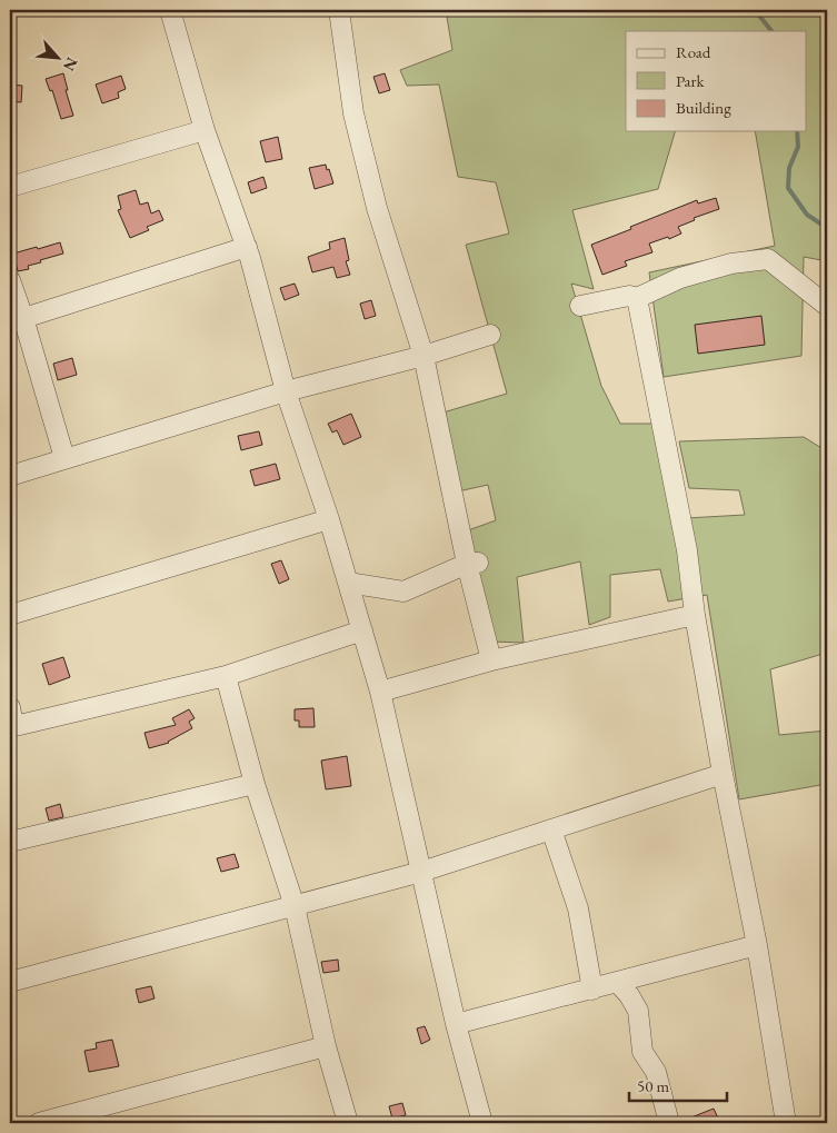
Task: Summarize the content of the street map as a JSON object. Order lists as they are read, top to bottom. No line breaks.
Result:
{"legend":["Road","Park","Building"],"scale_bar":"50 m","north":"bottom right"}
